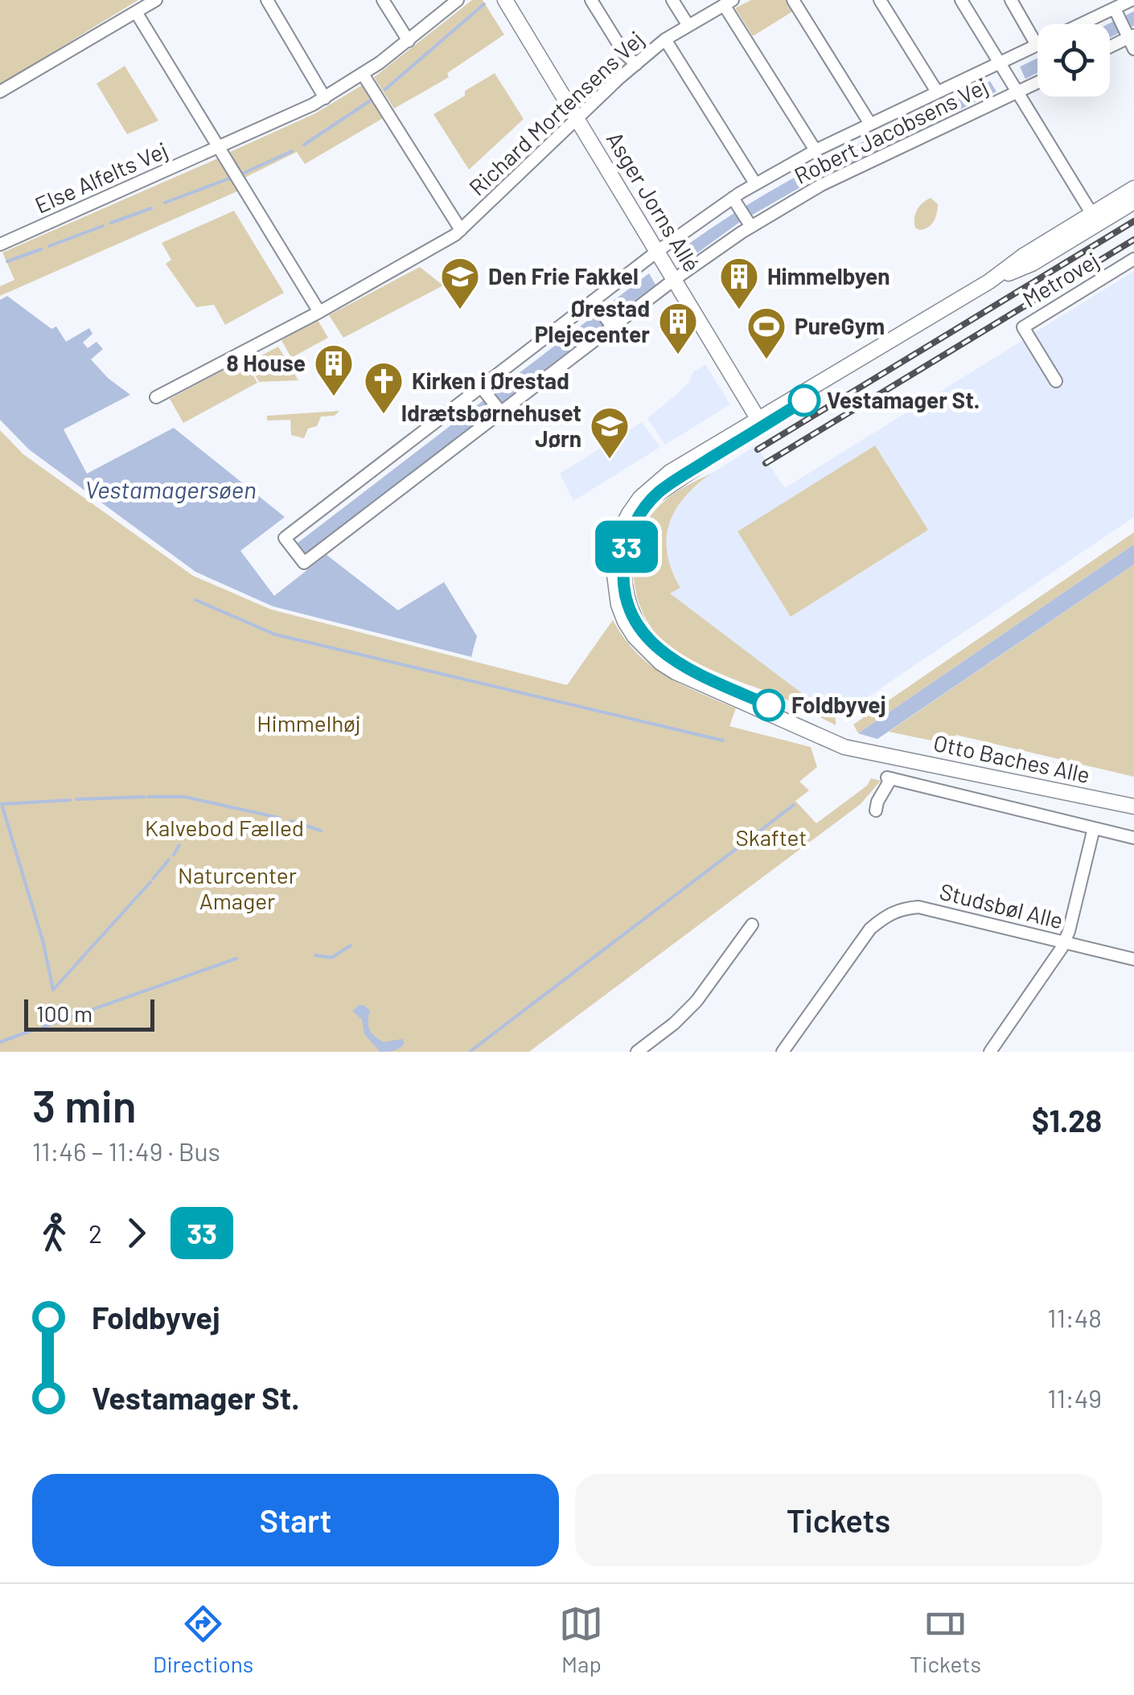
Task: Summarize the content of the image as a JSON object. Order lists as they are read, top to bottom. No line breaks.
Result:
{"streets":{"street":["Richard Mortensens Vej","Robert Jacobsens Vej","Else Alfelts Vej","Asger Jorns Allé","Metrovej","Otto Baches Alle","Studsbøl Alle"]},"crossings":[["Richard Mortensens Vej","Robert Jacobsens Vej"],["Richard Mortensens Vej","Else Alfelts Vej"],["Richard Mortensens Vej","Asger Jorns Allé"],["Robert Jacobsens Vej","Asger Jorns Allé"],["Asger Jorns Allé","Otto Baches Alle"]],"water":["Vestamagersøen"],"parks":["Himmelhøj","Kalvebod Fælled","Skaftet","Naturcenter Amager"],"places":{"school or university":["Den Frie Fakkel","Idrætsbørnehuset Jørn"],"building":["Himmelbyen","Ørestad Plejecenter","8 House"],"sports":["PureGym"],"other":["Vestamager St.","Foldbyvej"],"church":["Kirken i Ørestad"]},"lines":["bus line 33"],"scale_bar":"100 m","page":{"on_map":"33","scale":"100 m","heading":["3 min","11:46 – 11:49 · Bus","$1.28"],"legs":["2","33"],"list":[{"name":"Foldbyvej","value":"11:48"},{"name":"Vestamager St.","value":"11:49"}],"buttons":["Start","Tickets"],"tabs":["Directions","Map","Tickets"]}}
